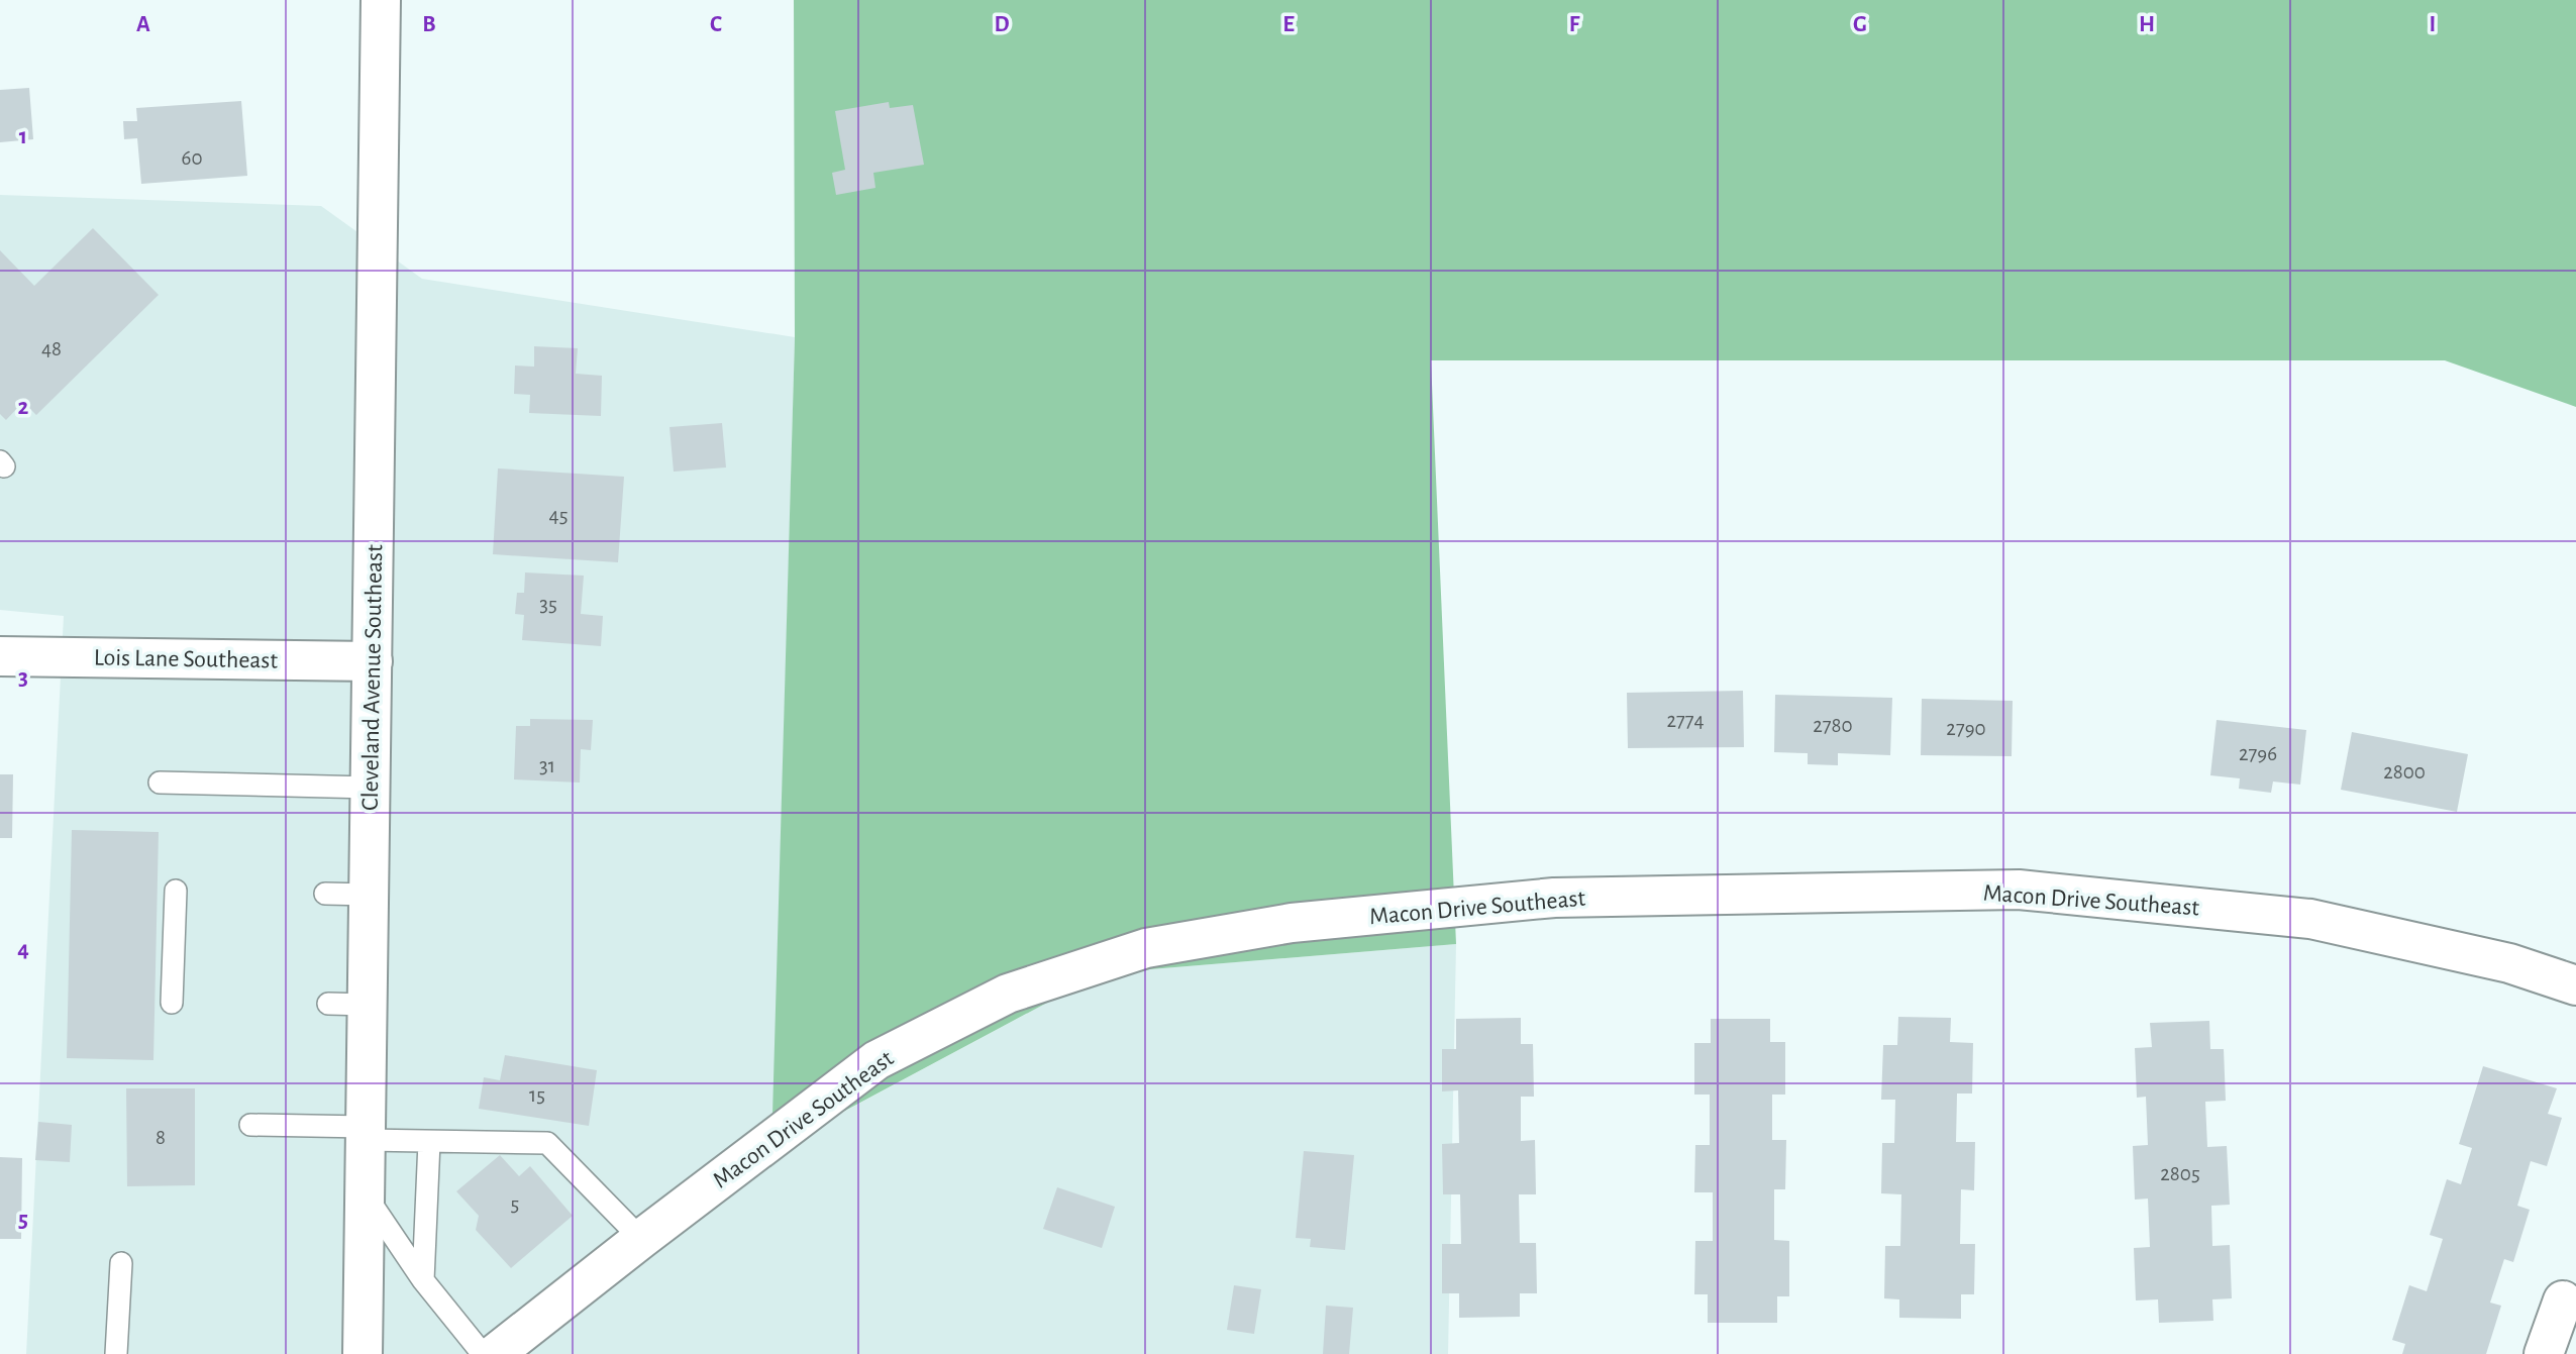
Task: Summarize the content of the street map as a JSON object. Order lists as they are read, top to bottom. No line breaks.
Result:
{"streets":{"street":["Lois Lane Southeast","Cleveland Avenue Southeast","Macon Drive Southeast"]},"crossings":[["Lois Lane Southeast","Cleveland Avenue Southeast"]],"house_numbers":["60","48","45","35","2774","2780","2790","2796","31","2800","15","8","2805","5"],"grid":{"columns":["A","B","C","D","E","F","G","H","I"],"rows":["1","2","3","4","5"]}}
